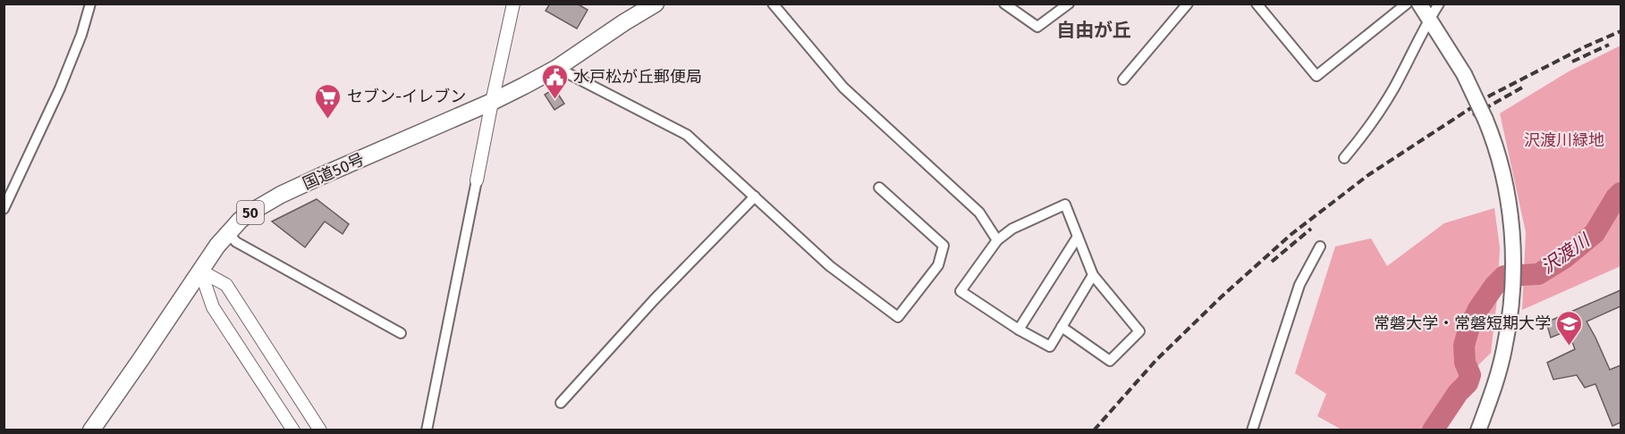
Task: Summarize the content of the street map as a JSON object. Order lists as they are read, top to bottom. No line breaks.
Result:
{"streets":{"highway":["国道50号","50"]},"districts":["自由が丘"],"water":["沢渡川"],"parks":["沢渡川緑地"],"places":{"public building":["水戸松が丘郵便局"],"supermarket":["セブン-イレブン"],"school or university":["常磐大学・常磐短期大学"]}}
